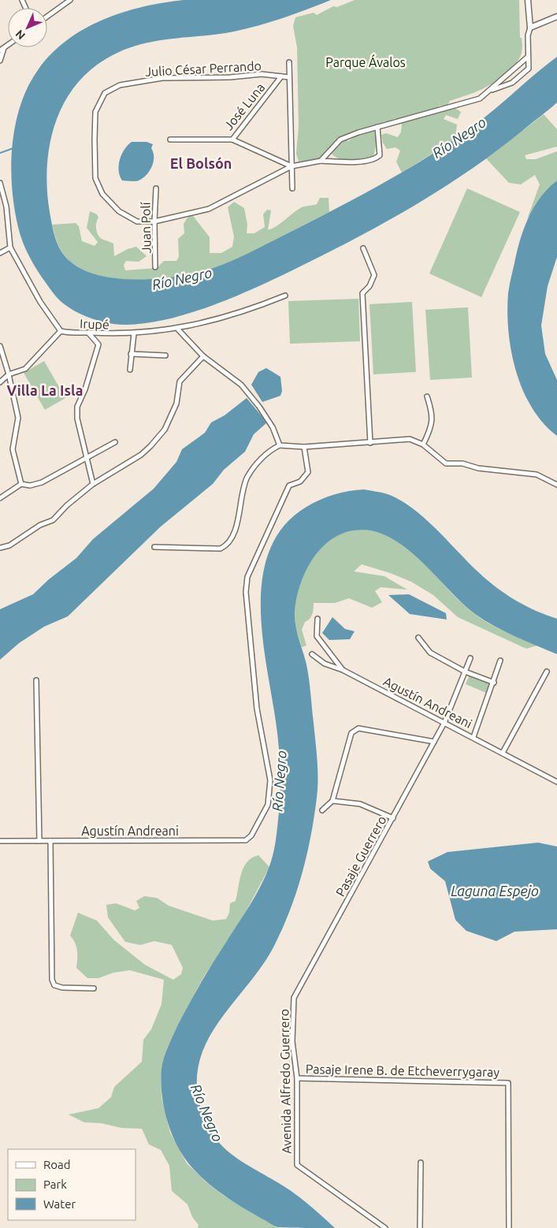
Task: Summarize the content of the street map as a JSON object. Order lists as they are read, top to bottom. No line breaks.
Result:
{"streets":{"street":["Julio César Perrando","José Luna","Juan Polí","Irupé","Agustín Andreani","Pasaje Guerrero","Pasaje Irene B. de Etcheverrygaray","Avenida Alfredo Guerrero"]},"crossings":[["Julio César Perrando","José Luna"],["Julio César Perrando","Juan Polí"],["Agustín Andreani","Pasaje Guerrero"],["Pasaje Guerrero","Avenida Alfredo Guerrero"],["Pasaje Irene B. de Etcheverrygaray","Avenida Alfredo Guerrero"]],"districts":["El Bolsón","Villa La Isla"],"water":["Río Negro","Laguna Espejo"],"parks":["Parque Ávalos"],"legend":["Road","Park","Water"],"north":"bottom left"}
